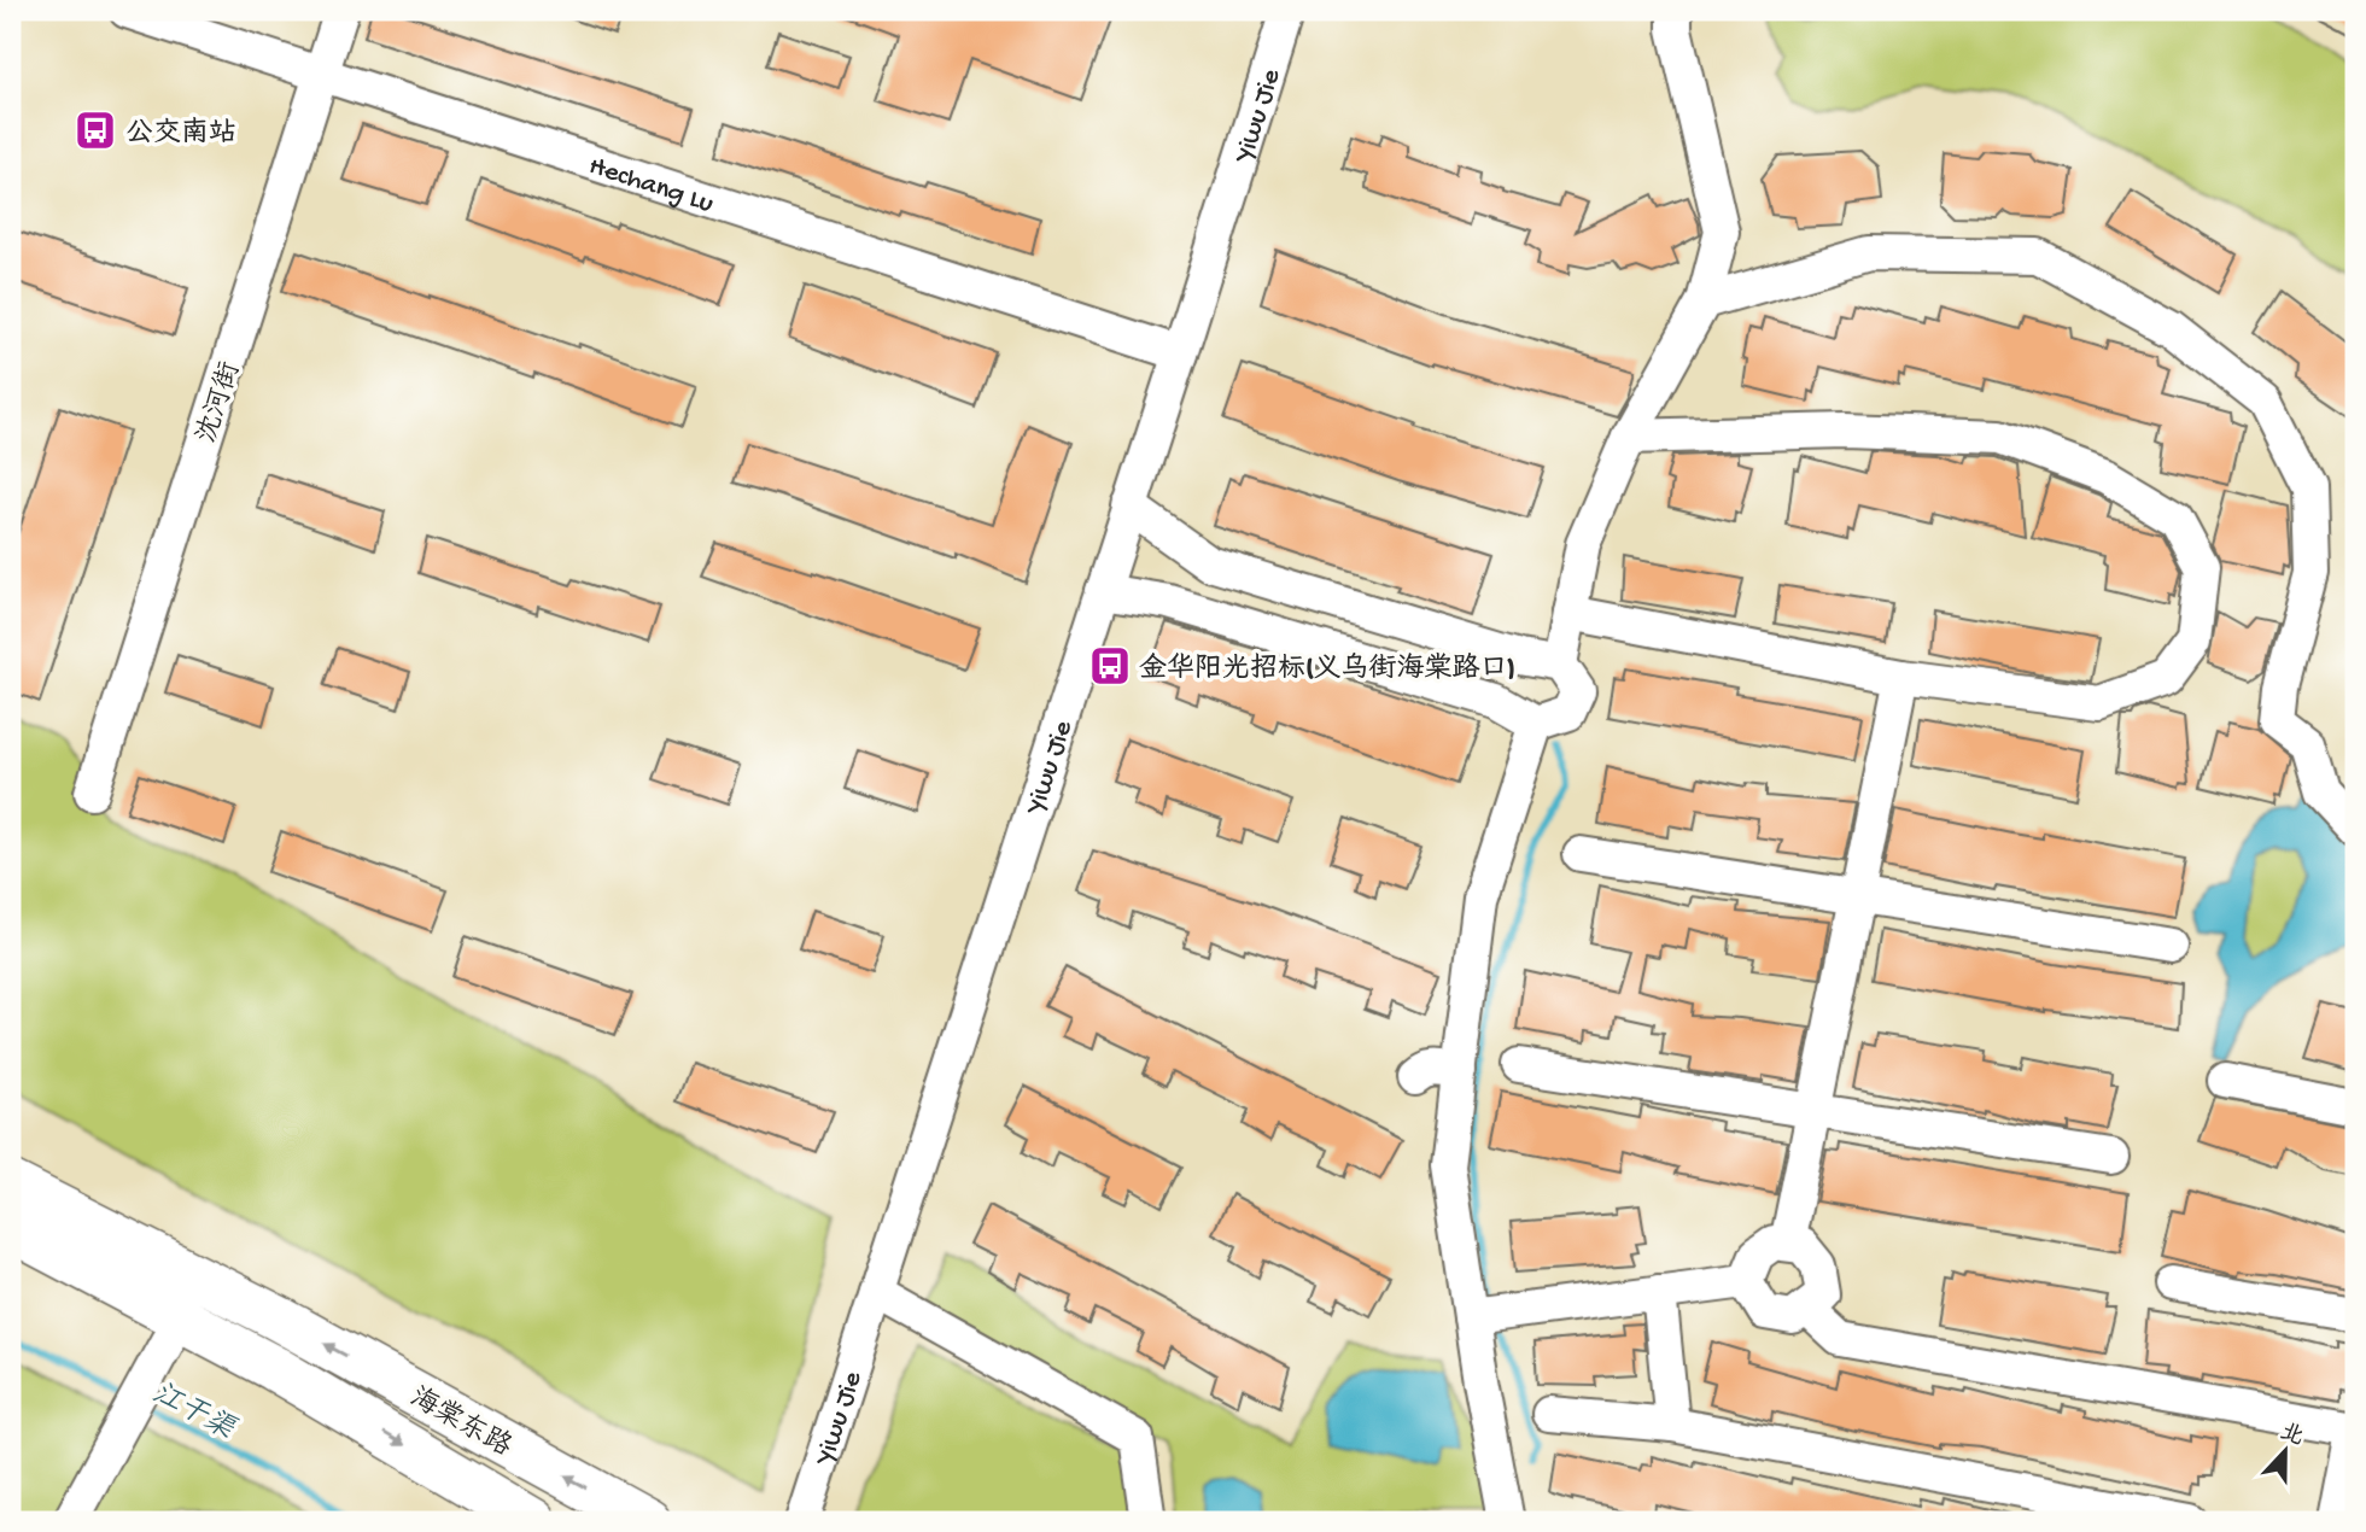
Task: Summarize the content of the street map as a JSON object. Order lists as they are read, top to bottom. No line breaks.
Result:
{"streets":{"main road":["海棠东路"],"street":["Yiwu Jie","Hechang Lu","沈河街"]},"crossings":[["Yiwu Jie","Hechang Lu"],["Hechang Lu","沈河街"]],"water":["江干渠"],"places":{"bus stop":["公交南站","金华阳光招标(义乌街海棠路口)"]},"north":"top"}
